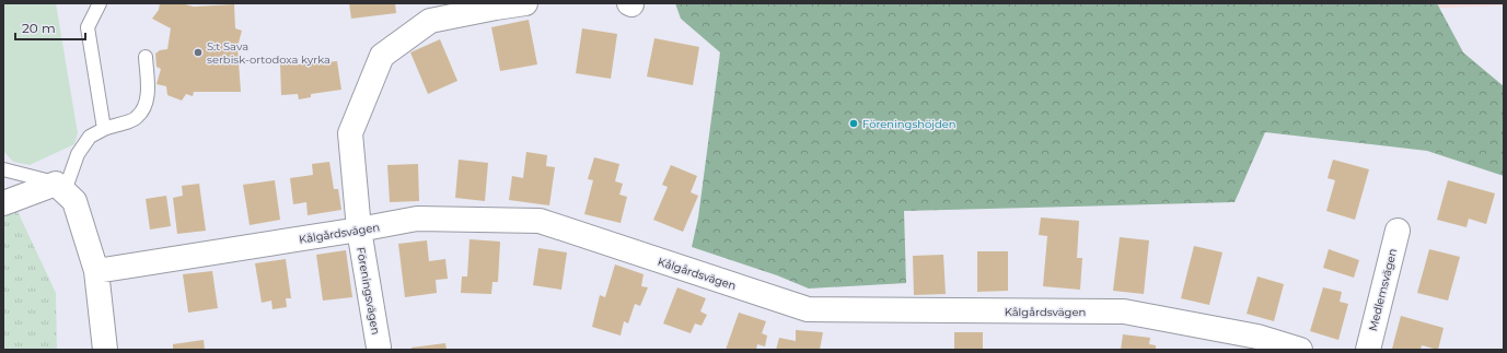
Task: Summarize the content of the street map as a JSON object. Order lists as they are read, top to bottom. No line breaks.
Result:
{"streets":{"street":["Kålgårdsvägen","Medlemsvägen","Föreningsvägen"]},"crossings":[["Kålgårdsvägen","Föreningsvägen"]],"places":["S:t Sava serbisk-ortodoxa kyrka","Föreningshöjden"],"scale_bar":"20 m"}
